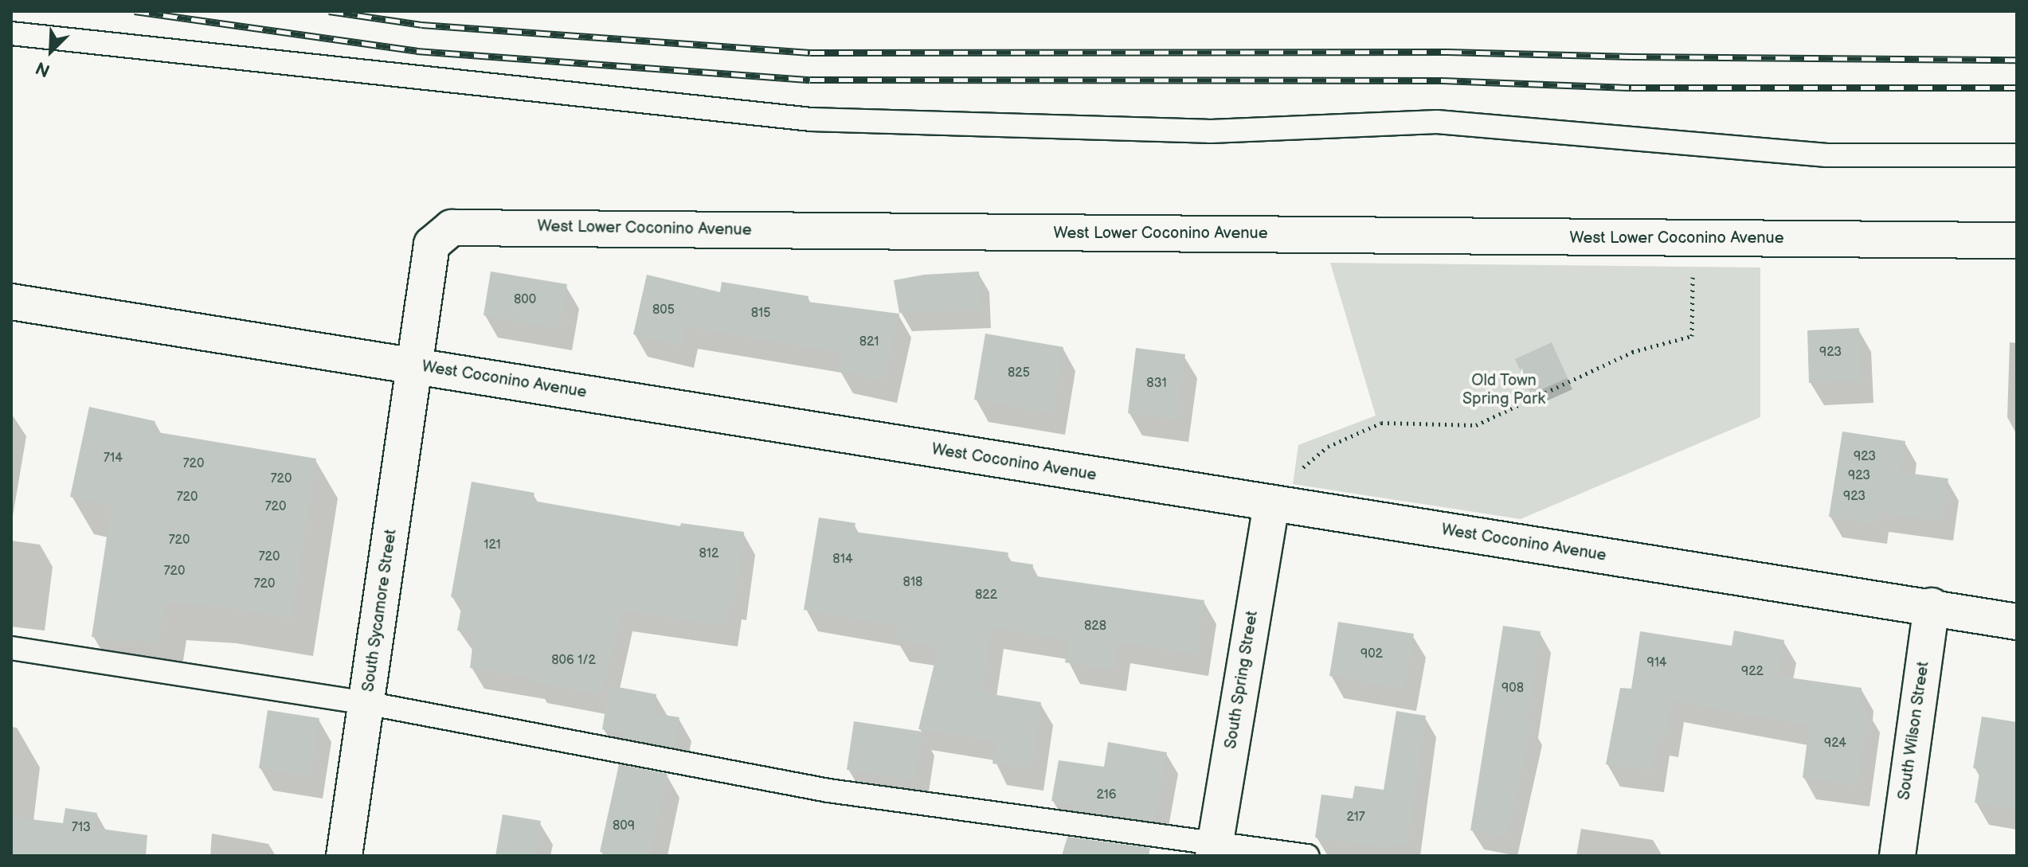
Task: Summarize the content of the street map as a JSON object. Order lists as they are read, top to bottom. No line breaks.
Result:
{"streets":{"street":["West Lower Coconino Avenue","West Coconino Avenue","South Sycamore Street","South Spring Street","South Wilson Street"]},"crossings":[["West Lower Coconino Avenue","West Coconino Avenue"],["West Lower Coconino Avenue","South Sycamore Street"],["West Coconino Avenue","South Sycamore Street"],["West Coconino Avenue","South Spring Street"],["West Coconino Avenue","South Wilson Street"]],"parks":["Old Town Spring Park"],"house_numbers":["800","805","815","821","923","825","831","923","714","720","923","720","923","720","720","720","121","812","720","814","720","818","720","822","828","902","806 1/2","914","922","908","924","216","217","809","713"],"north":"bottom left"}
